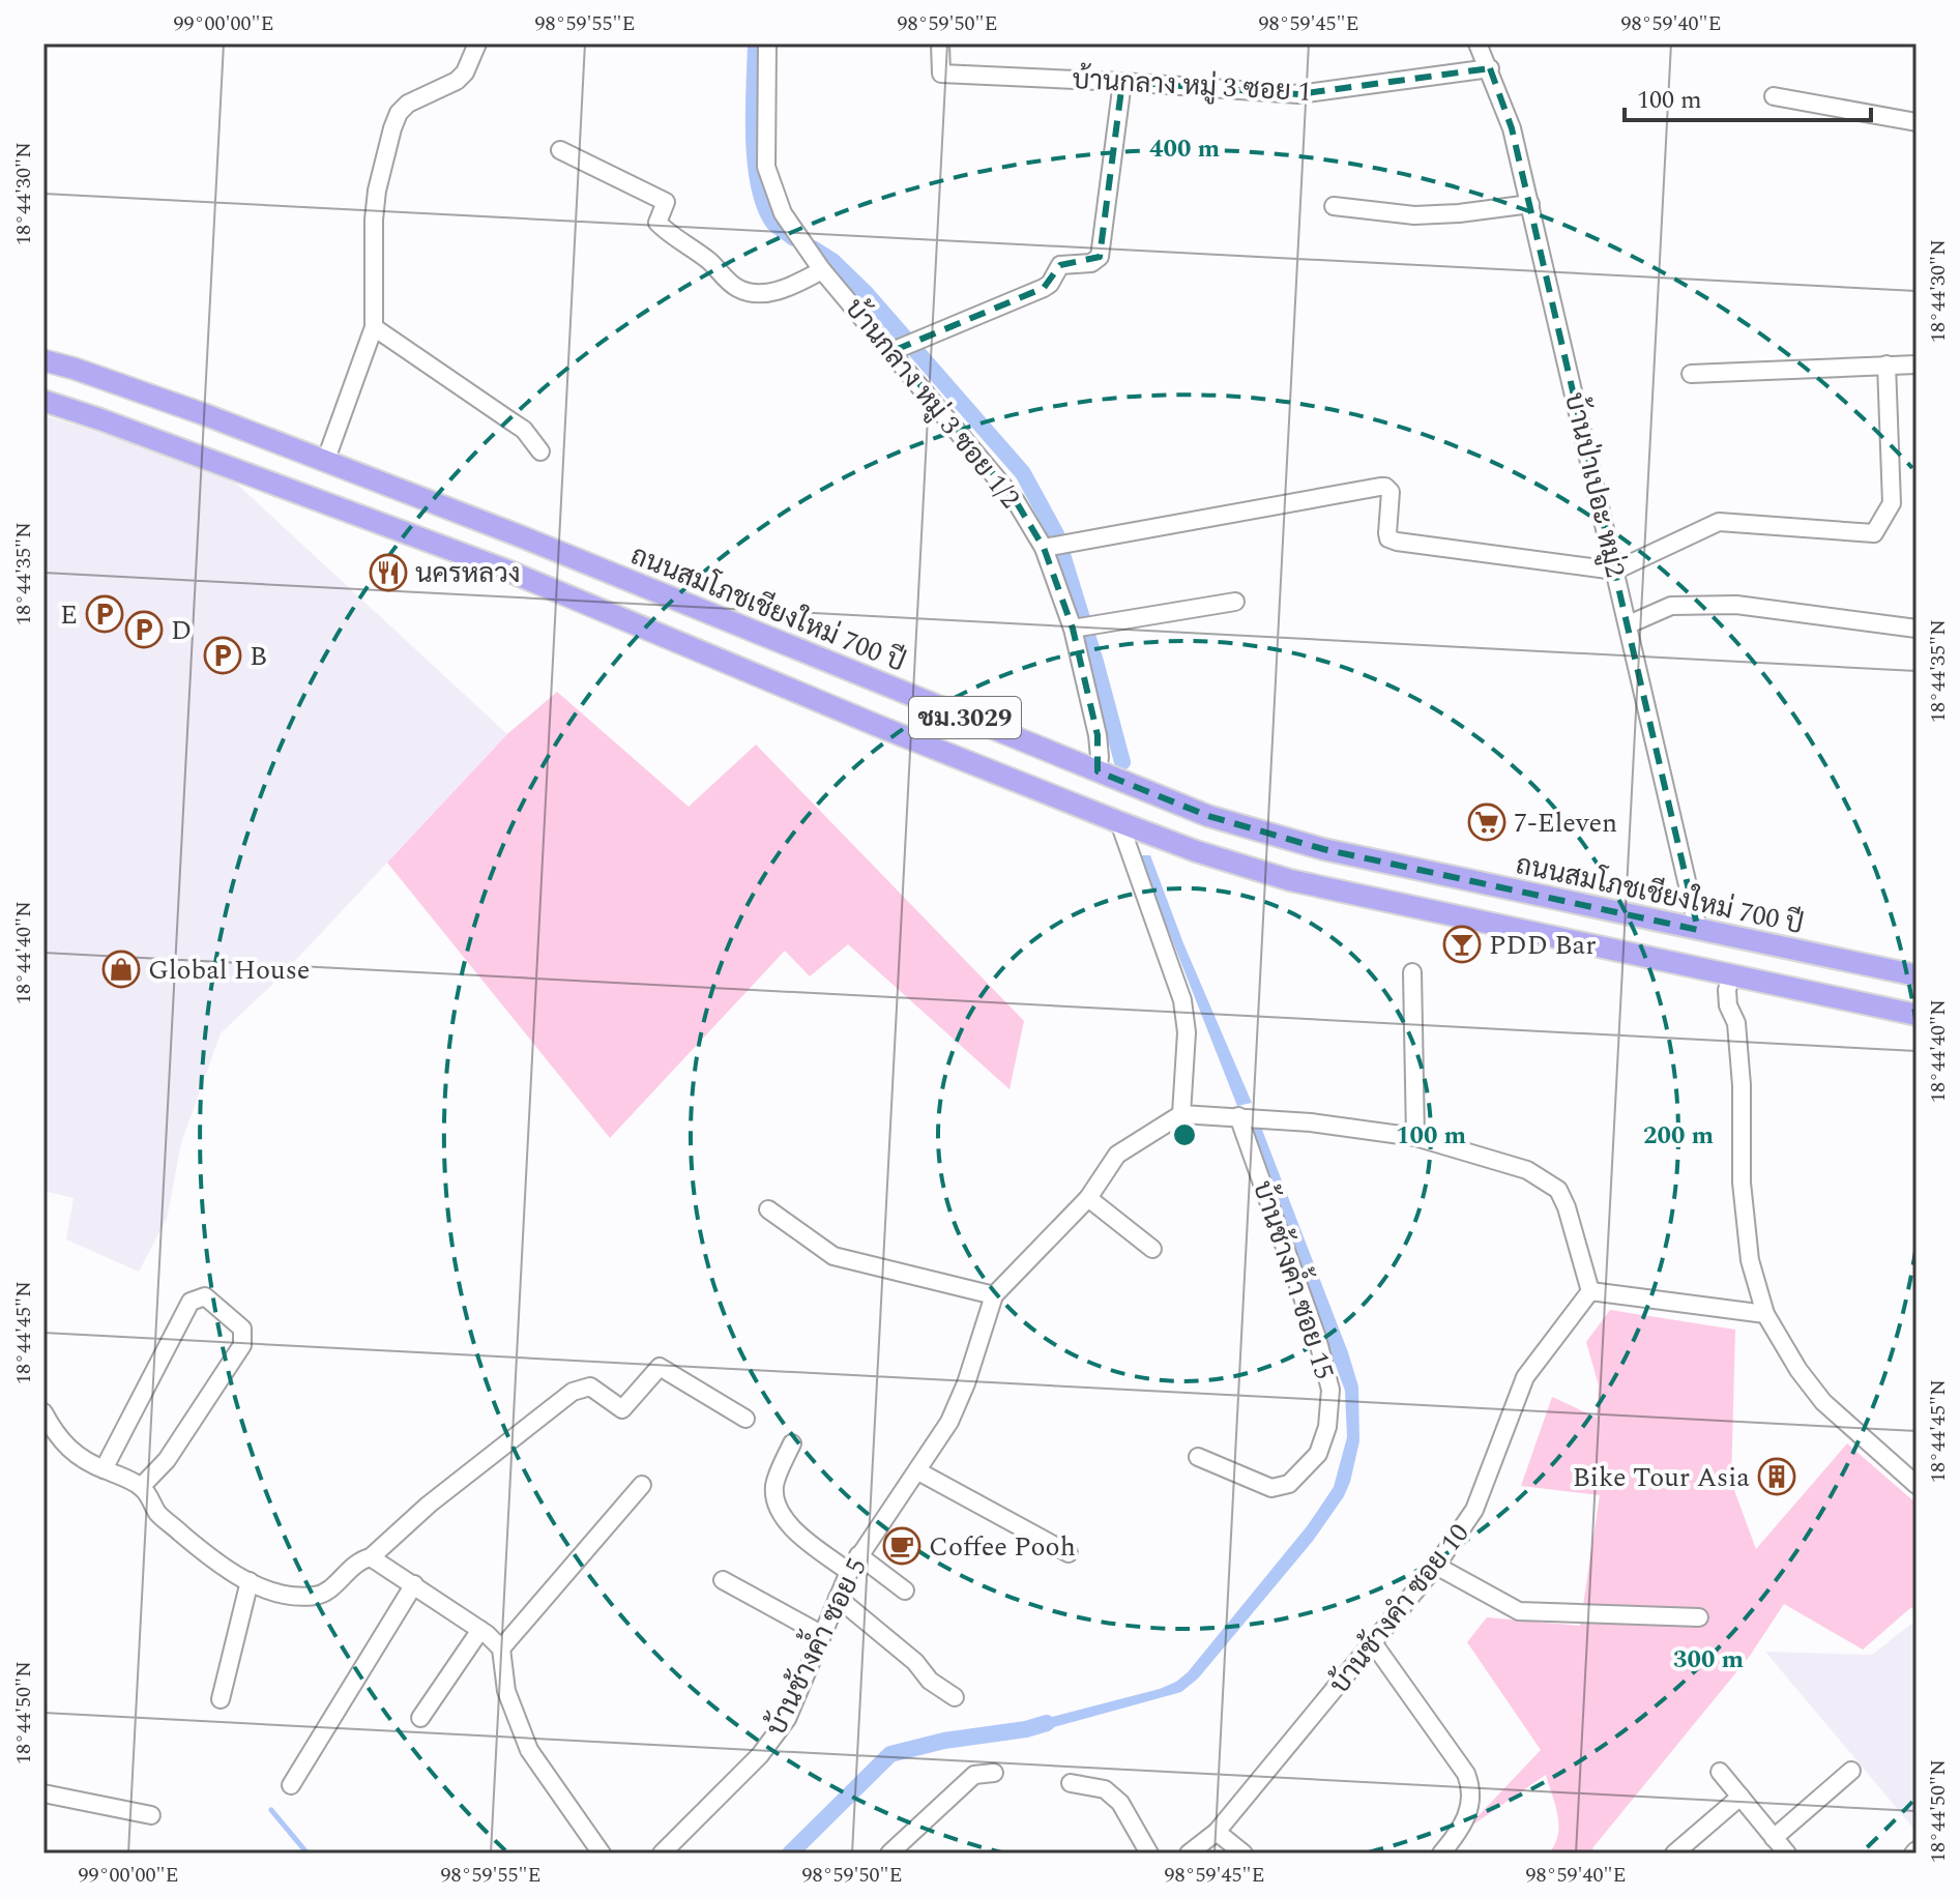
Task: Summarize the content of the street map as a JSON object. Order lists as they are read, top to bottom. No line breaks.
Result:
{"streets":{"main road":["ถนนสมโภชเชียงใหม่ 700 ปี","ชม.3029"],"street":["บ้านกลาง หมู่ 3 ซอย 1","บ้านกลาง หมู่ 3 ซอย 1/2","บ้านป่าเปอะ หมู่2","บ้านช้างค้ำ ซอย 15","บ้านช้างคำ ซอย 10","บ้านช้างค้ำ ซอย 5"]},"crossings":[["บ้านกลาง หมู่ 3 ซอย 1","บ้านป่าเปอะ หมู่2"],["บ้านกลาง หมู่ 3 ซอย 1/2","ถนนสมโภชเชียงใหม่ 700 ปี"],["บ้านป่าเปอะ หมู่2","ถนนสมโภชเชียงใหม่ 700 ปี"]],"places":{"restaurant":["นครหลวง"],"parking":["E","D","B"],"supermarket":["7-Eleven"],"bar":["PDD Bar"],"shop":["Global House"],"building":["Bike Tour Asia"],"cafe":["Coffee Pooh"]},"scale_bar":"100 m","coordinates":["99°00'00\"E","98°59'55\"E","98°59'50\"E","98°59'45\"E","98°59'40\"E","18°44'30\"N","18°44'35\"N","18°44'40\"N","18°44'45\"N","18°44'50\"N"],"rings":["400 m","100 m","200 m","300 m"]}
